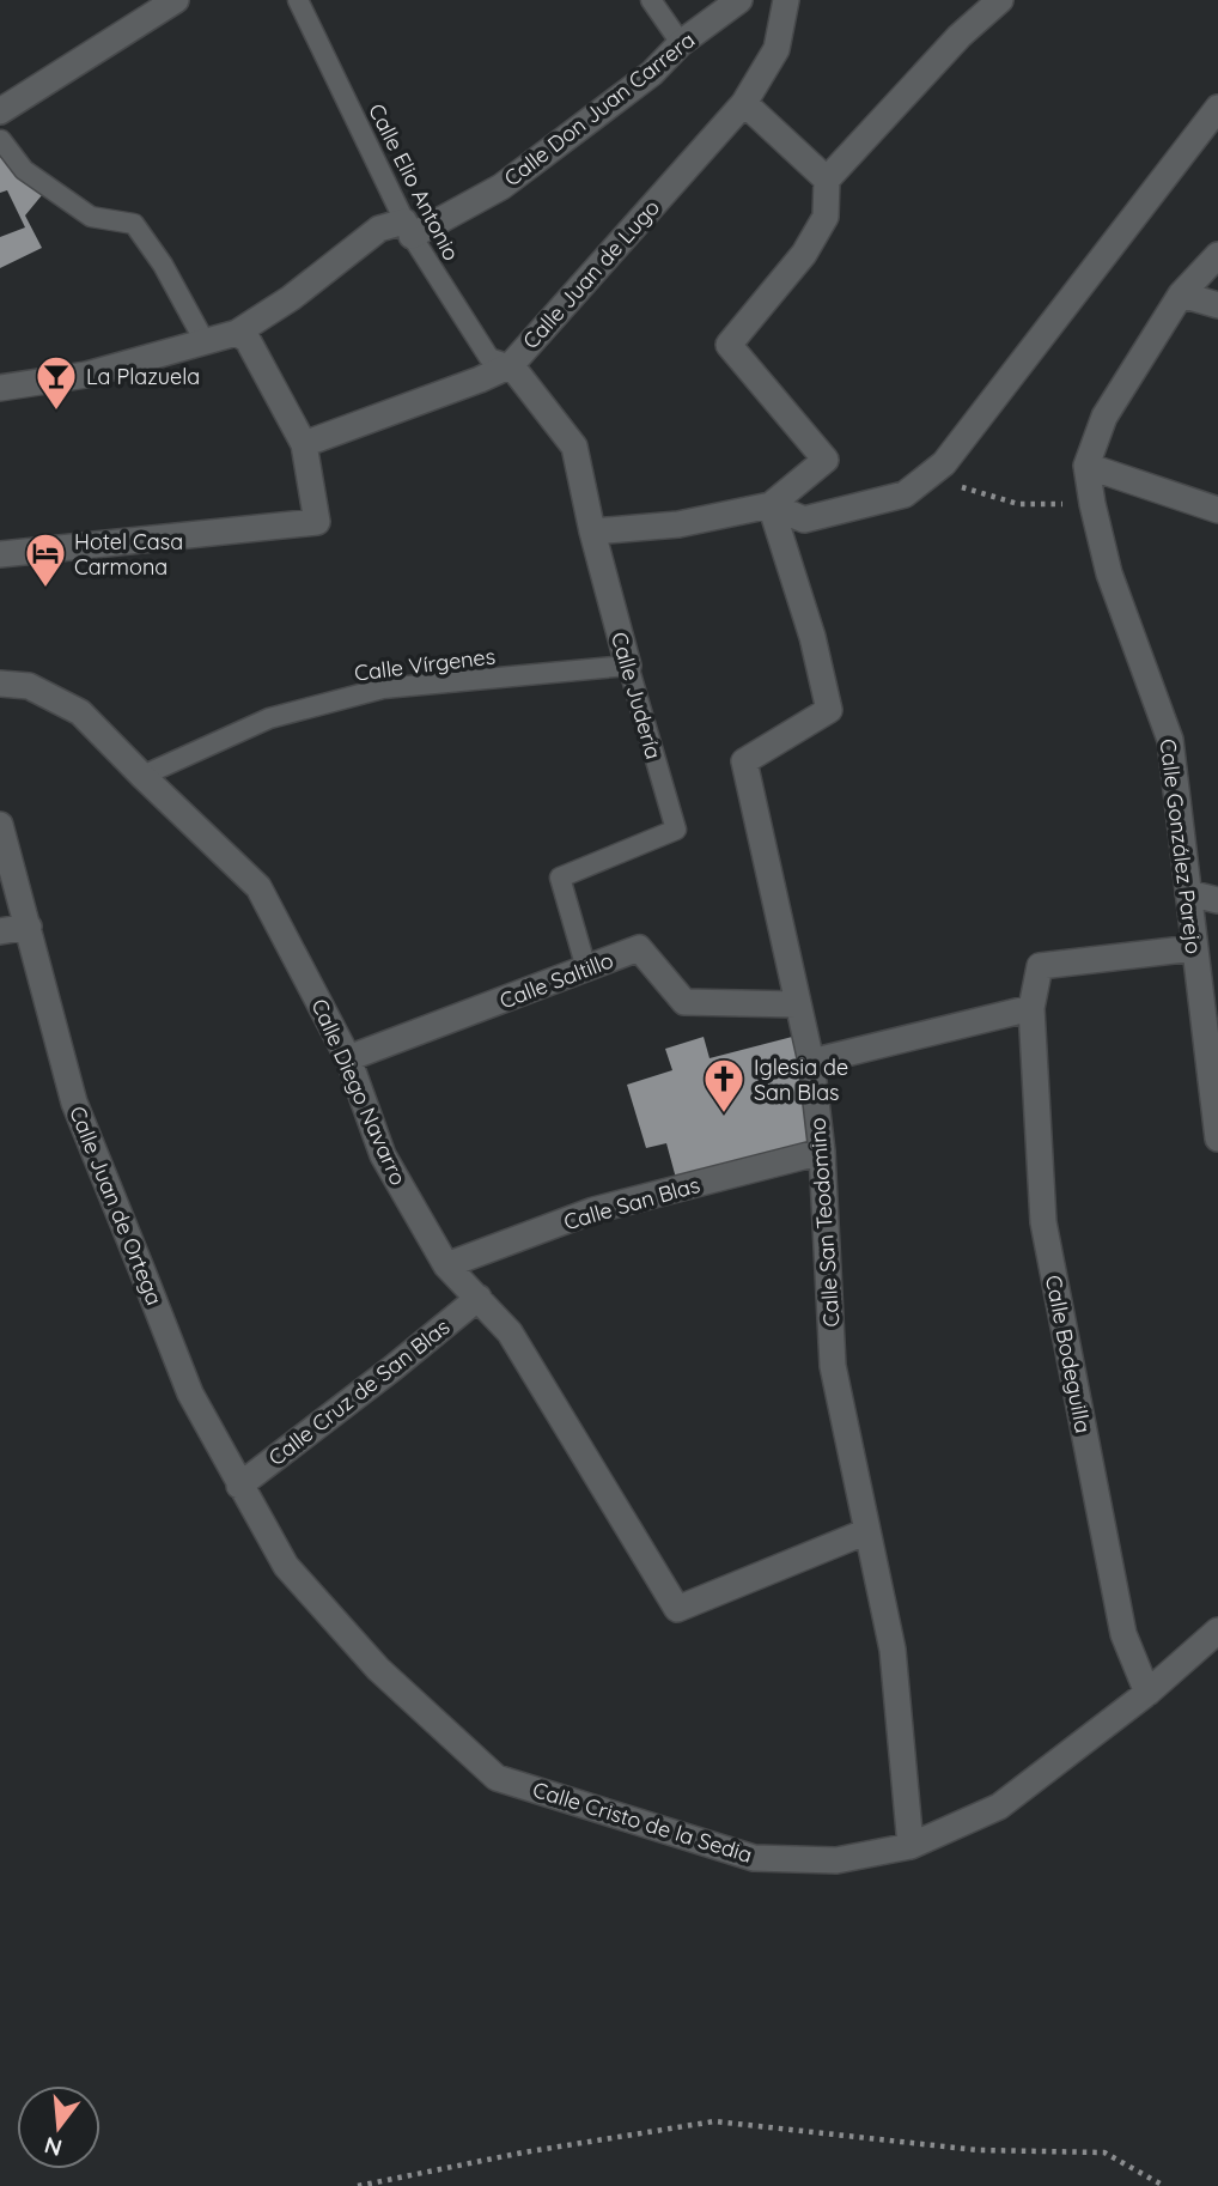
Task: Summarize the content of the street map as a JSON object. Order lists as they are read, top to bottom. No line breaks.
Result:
{"streets":{"street":["Calle Don Juan Carrera","Calle Elio Antonio","Calle Juan de Lugo","Calle Vírgenes","Calle Judería","Calle González Parejo","Calle Saltillo","Calle Diego Navarro","Calle San Blas","Calle Juan de Ortega","Calle San Teodomino","Calle Bodeguilla","Calle Cruz de San Blas","Calle Cristo de la Sedia"]},"crossings":[["Calle Don Juan Carrera","Calle Elio Antonio"],["Calle Elio Antonio","Calle Juan de Lugo"],["Calle Elio Antonio","Calle Judería"],["Calle Juan de Lugo","Calle Judería"],["Calle Vírgenes","Calle Judería"],["Calle Vírgenes","Calle Diego Navarro"],["Calle Judería","Calle Saltillo"],["Calle González Parejo","Calle Bodeguilla"],["Calle Saltillo","Calle Diego Navarro"],["Calle Saltillo","Calle San Teodomino"],["Calle Diego Navarro","Calle San Blas"],["Calle Diego Navarro","Calle San Teodomino"],["Calle Diego Navarro","Calle Cruz de San Blas"],["Calle San Blas","Calle San Teodomino"],["Calle Juan de Ortega","Calle Cruz de San Blas"],["Calle Juan de Ortega","Calle Cristo de la Sedia"],["Calle San Teodomino","Calle Cristo de la Sedia"],["Calle Bodeguilla","Calle Cristo de la Sedia"]],"places":{"bar":["La Plazuela"],"hotel":["Hotel Casa Carmona"],"church":["Iglesia de San Blas"]},"north":"bottom"}
